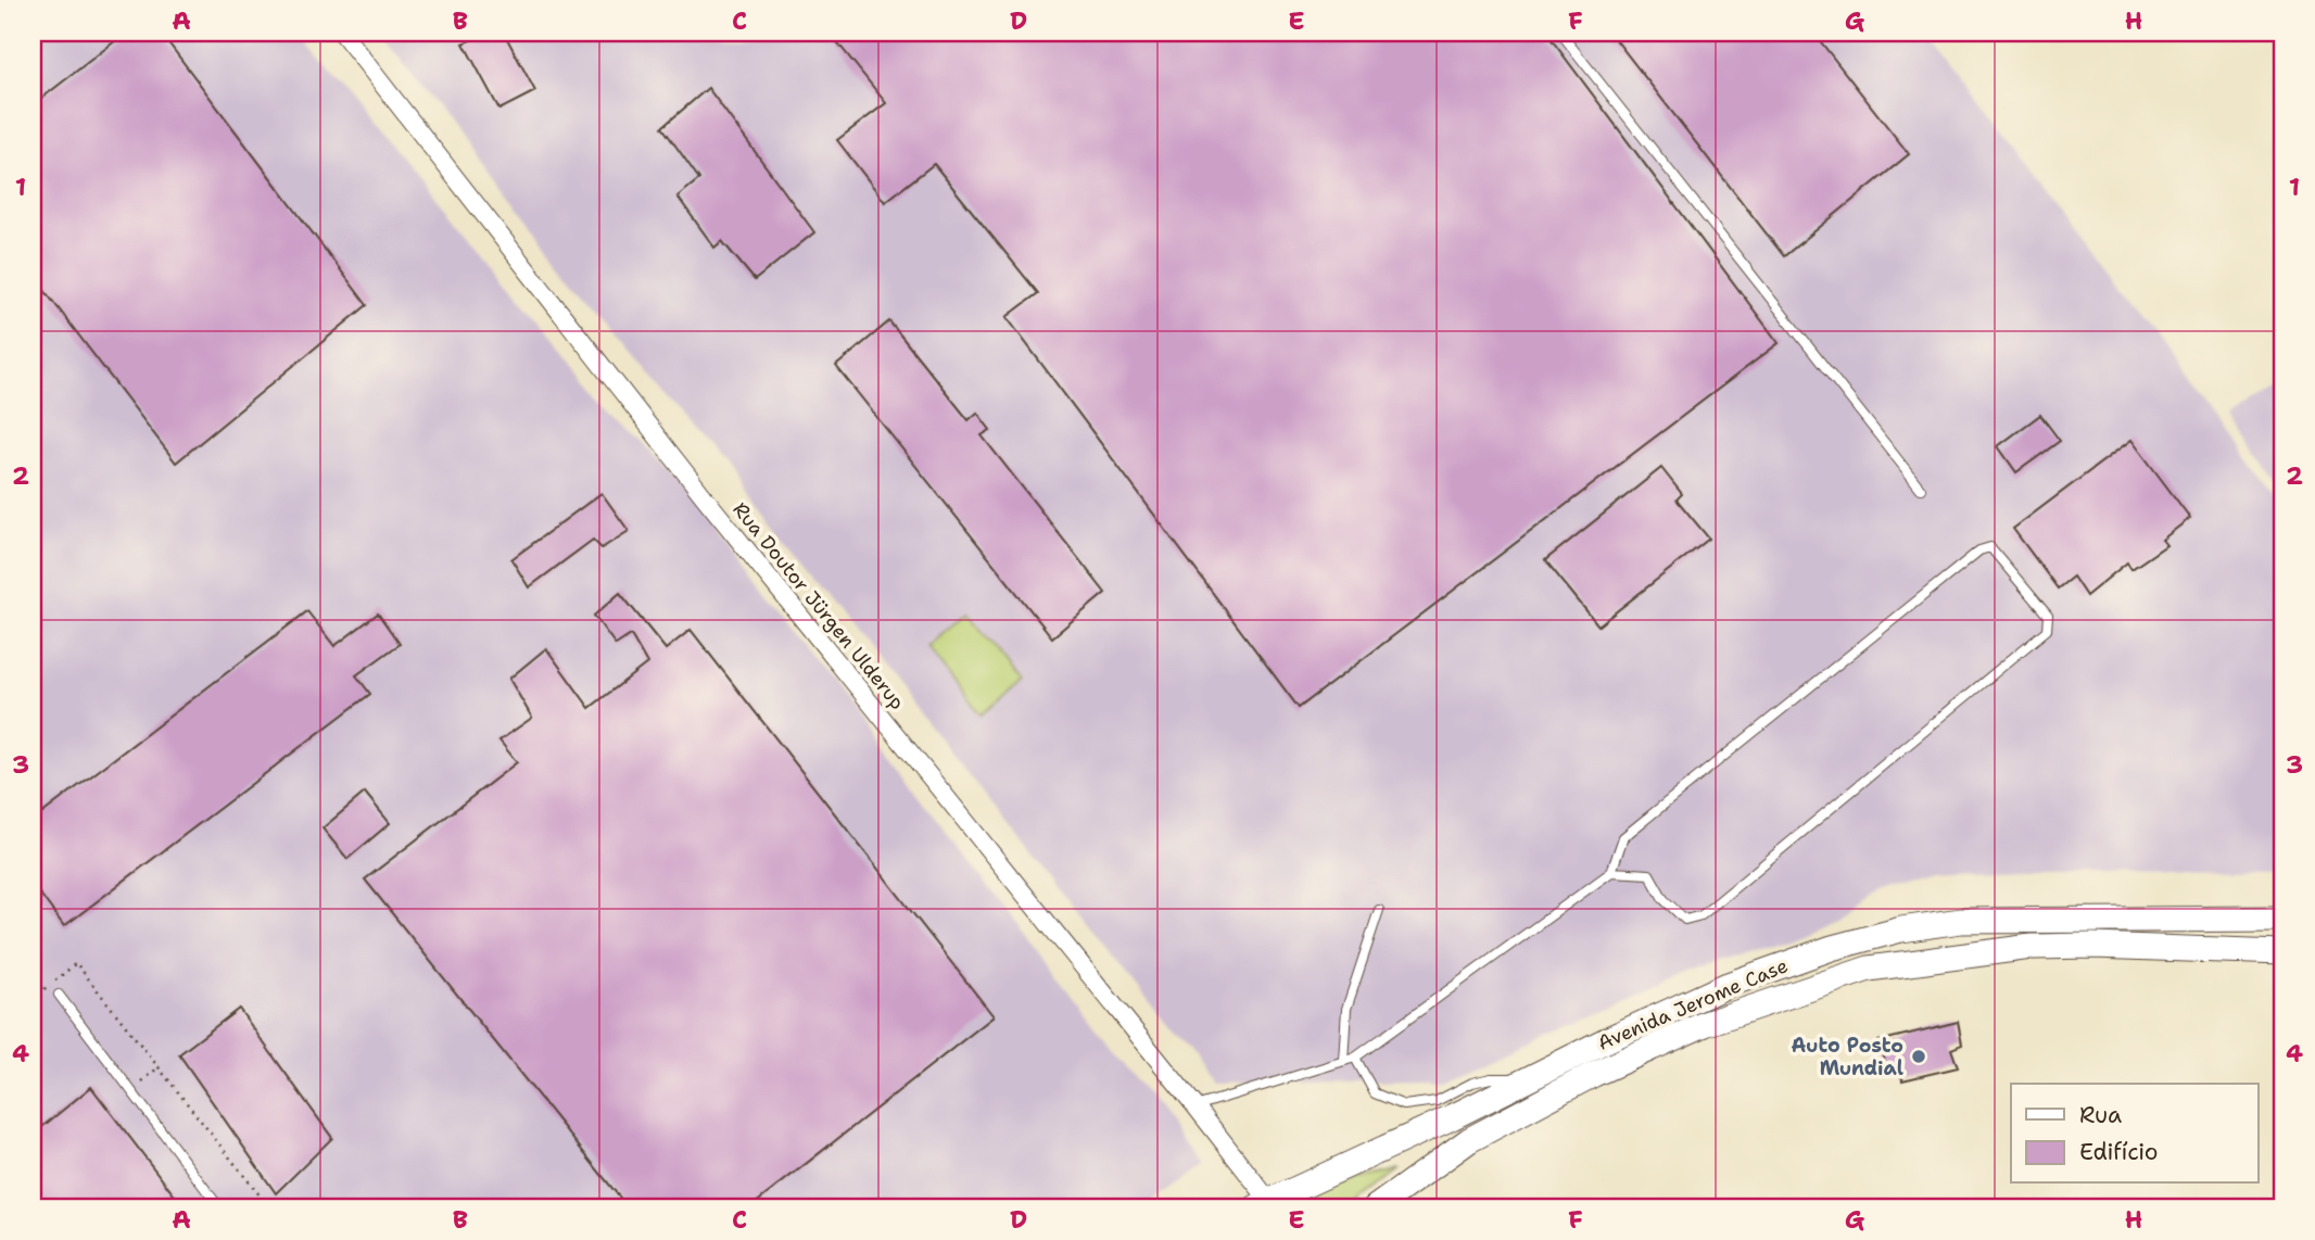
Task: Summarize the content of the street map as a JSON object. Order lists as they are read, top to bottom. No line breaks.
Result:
{"streets":{"main road":["Avenida Jerome Case"],"street":["Rua Doutor Jürgen Ulderup"]},"crossings":[["Rua Doutor Jürgen Ulderup","Avenida Jerome Case"]],"places":["Auto Posto Mundial"],"legend":["Rua","Edifício"],"grid":{"columns":["A","B","C","D","E","F","G","H"],"rows":["1","2","3","4"]}}
